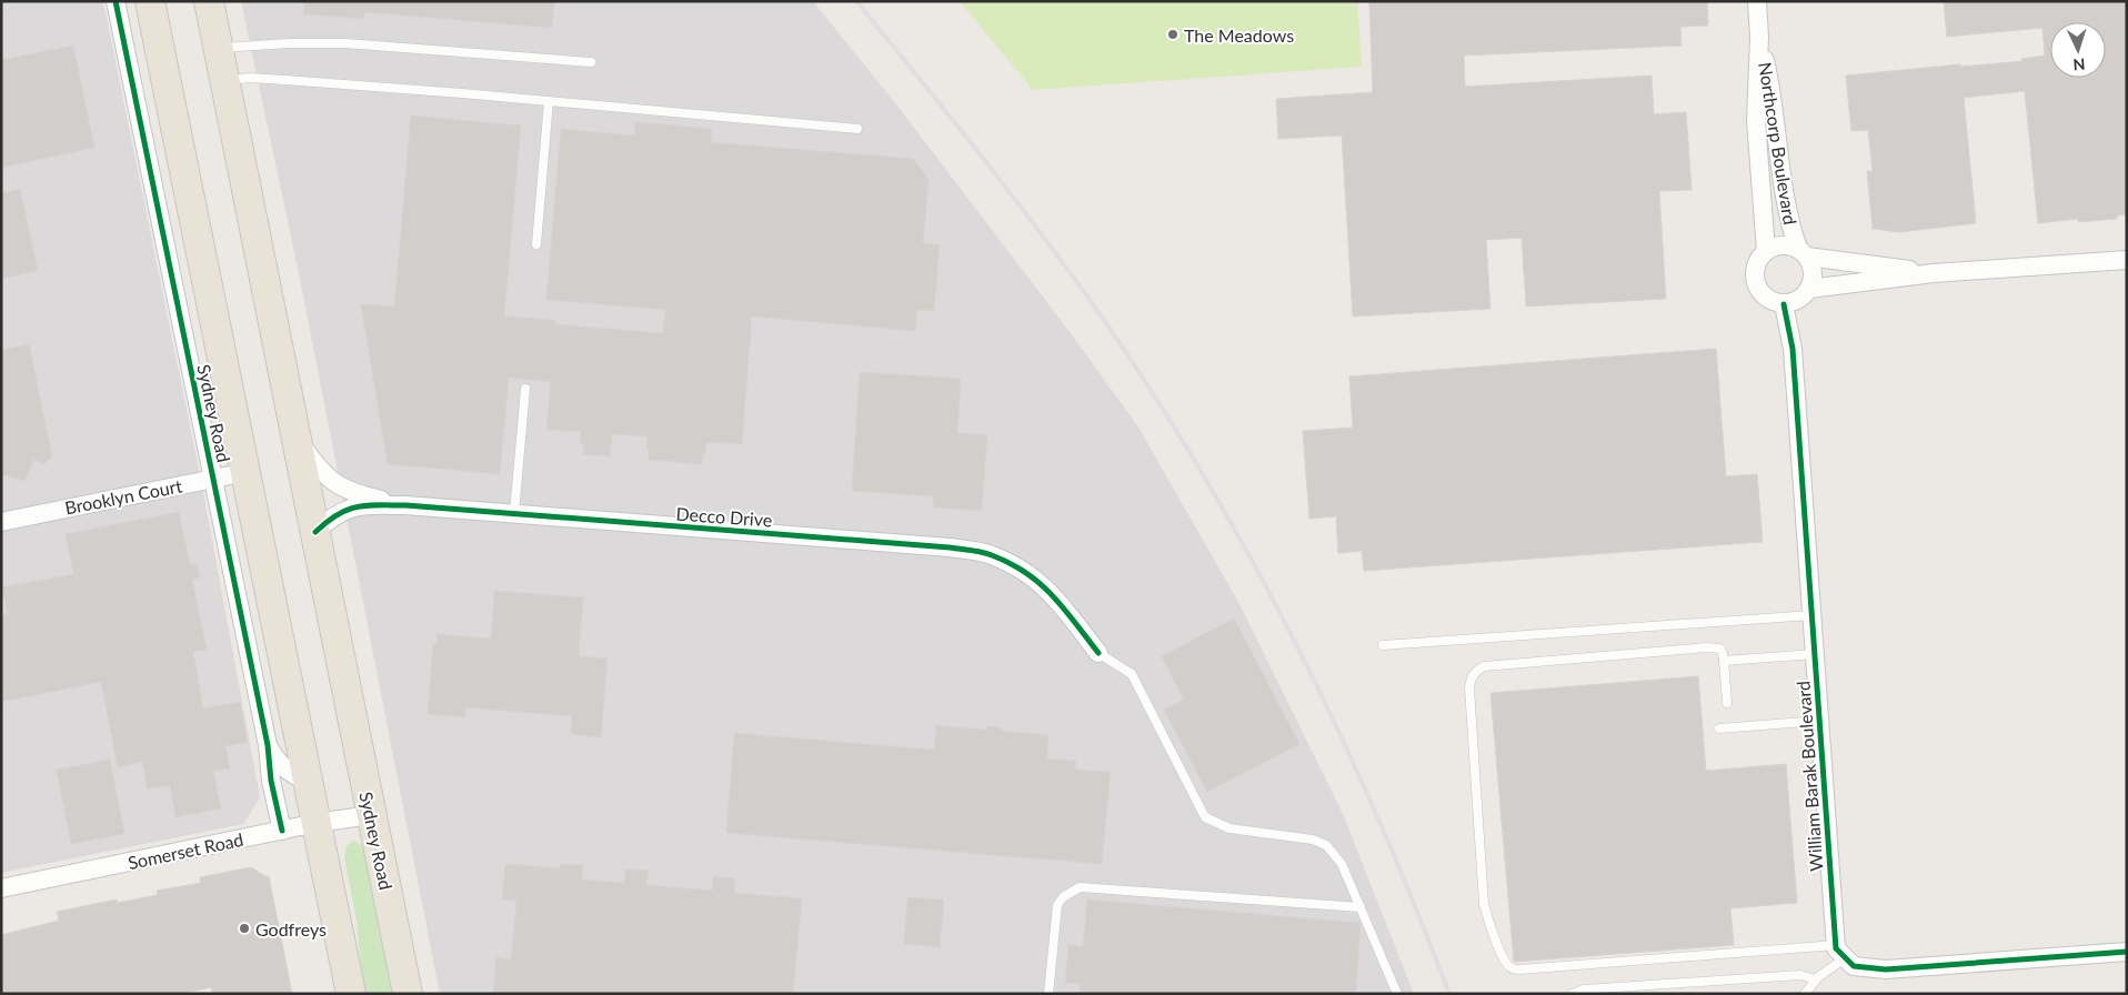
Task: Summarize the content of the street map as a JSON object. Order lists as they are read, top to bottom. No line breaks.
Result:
{"streets":{"highway":["Sydney Road"],"street":["Northcorp Boulevard","Brooklyn Court","Decco Drive","William Barak Boulevard","Somerset Road"]},"crossings":[["Northcorp Boulevard","William Barak Boulevard"],["Sydney Road","Brooklyn Court"],["Sydney Road","Decco Drive"],["Sydney Road","Somerset Road"]],"places":["The Meadows","Godfreys"],"north":"bottom"}
